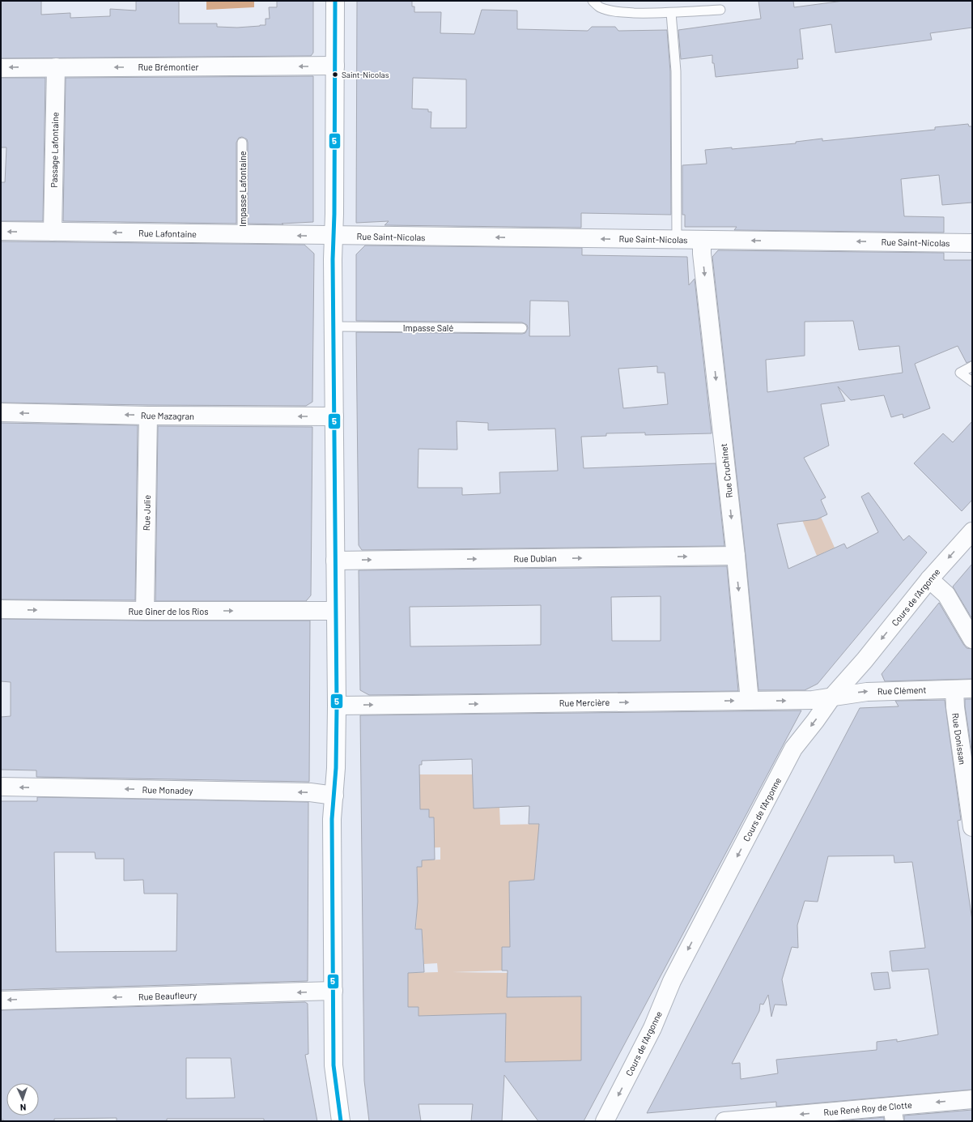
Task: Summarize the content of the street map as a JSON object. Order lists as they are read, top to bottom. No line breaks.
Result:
{"streets":{"street":["Rue Brémontier","Passage Lafontaine","Rue Lafontaine","Rue Saint-Nicolas","Rue Mazagran","Rue Cruchinet","Rue Julie","Rue Dublan","Cours de l'Argonne","Rue Giner de los Rios","Rue Clément","Rue Mercière","Rue Donissan","Rue Monadey","Rue Beaufleury","Rue René Roy de Clotte"],"lane":["Impasse Lafontaine","Impasse Salé"]},"crossings":[["Rue Brémontier","Passage Lafontaine"],["Passage Lafontaine","Rue Lafontaine"],["Impasse Lafontaine","Rue Lafontaine"],["Rue Lafontaine","Rue Saint-Nicolas"],["Rue Saint-Nicolas","Rue Cruchinet"],["Rue Mazagran","Rue Julie"],["Rue Cruchinet","Rue Dublan"],["Rue Cruchinet","Rue Mercière"],["Rue Julie","Rue Giner de los Rios"],["Cours de l'Argonne","Rue Clément"],["Cours de l'Argonne","Rue Mercière"],["Rue Clément","Rue Mercière"],["Rue Clément","Rue Donissan"]],"one_way":["Rue Brémontier","Rue Lafontaine","Rue Saint-Nicolas","Rue Mazagran","Rue Cruchinet","Rue Dublan","Cours de l'Argonne","Rue Giner de los Rios","Rue Clément","Rue Mercière","Rue Monadey","Rue Beaufleury","Rue René Roy de Clotte"],"places":["Saint-Nicolas"],"lines":["transit line 5"],"north":"bottom"}
